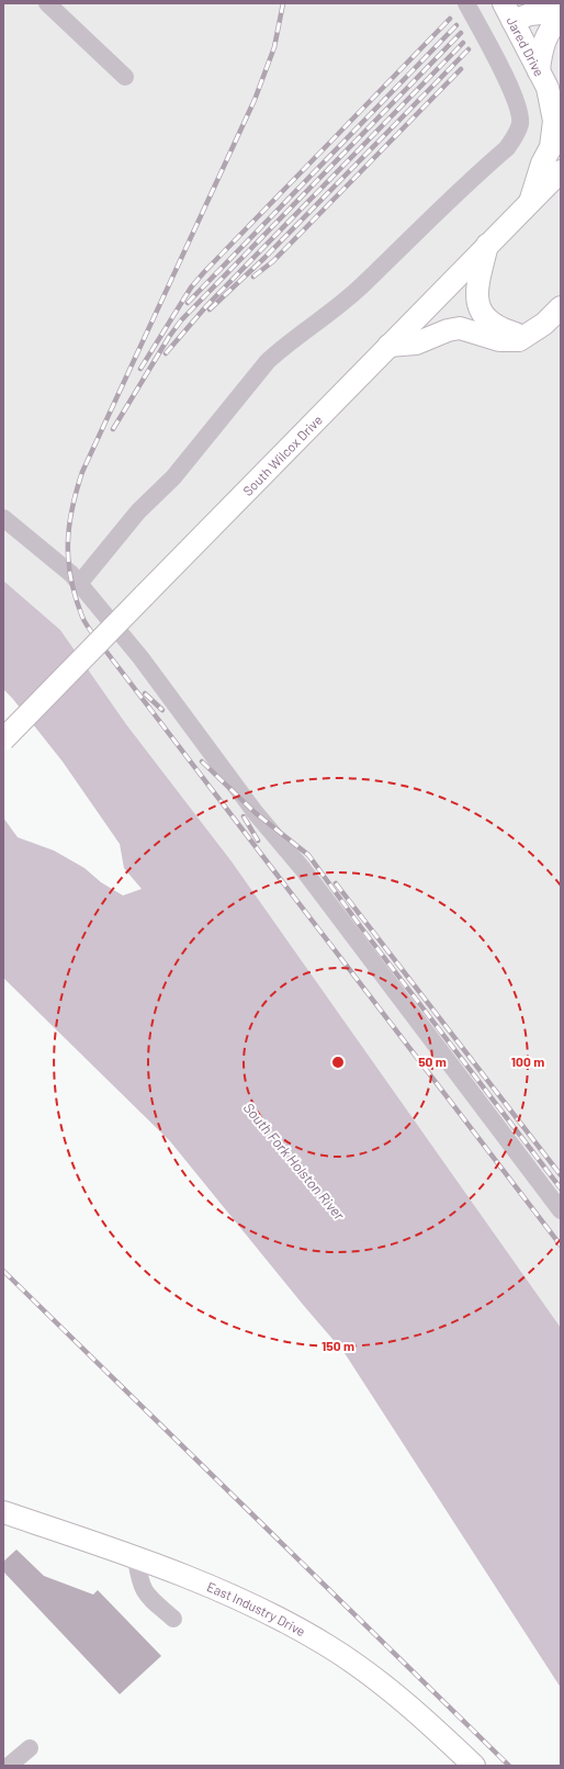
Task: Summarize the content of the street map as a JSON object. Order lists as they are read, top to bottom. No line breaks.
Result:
{"streets":{"main road":["Jared Drive","South Wilcox Drive","East Industry Drive"]},"water":["South Fork Holston River"],"rings":["50 m","100 m","150 m"]}
